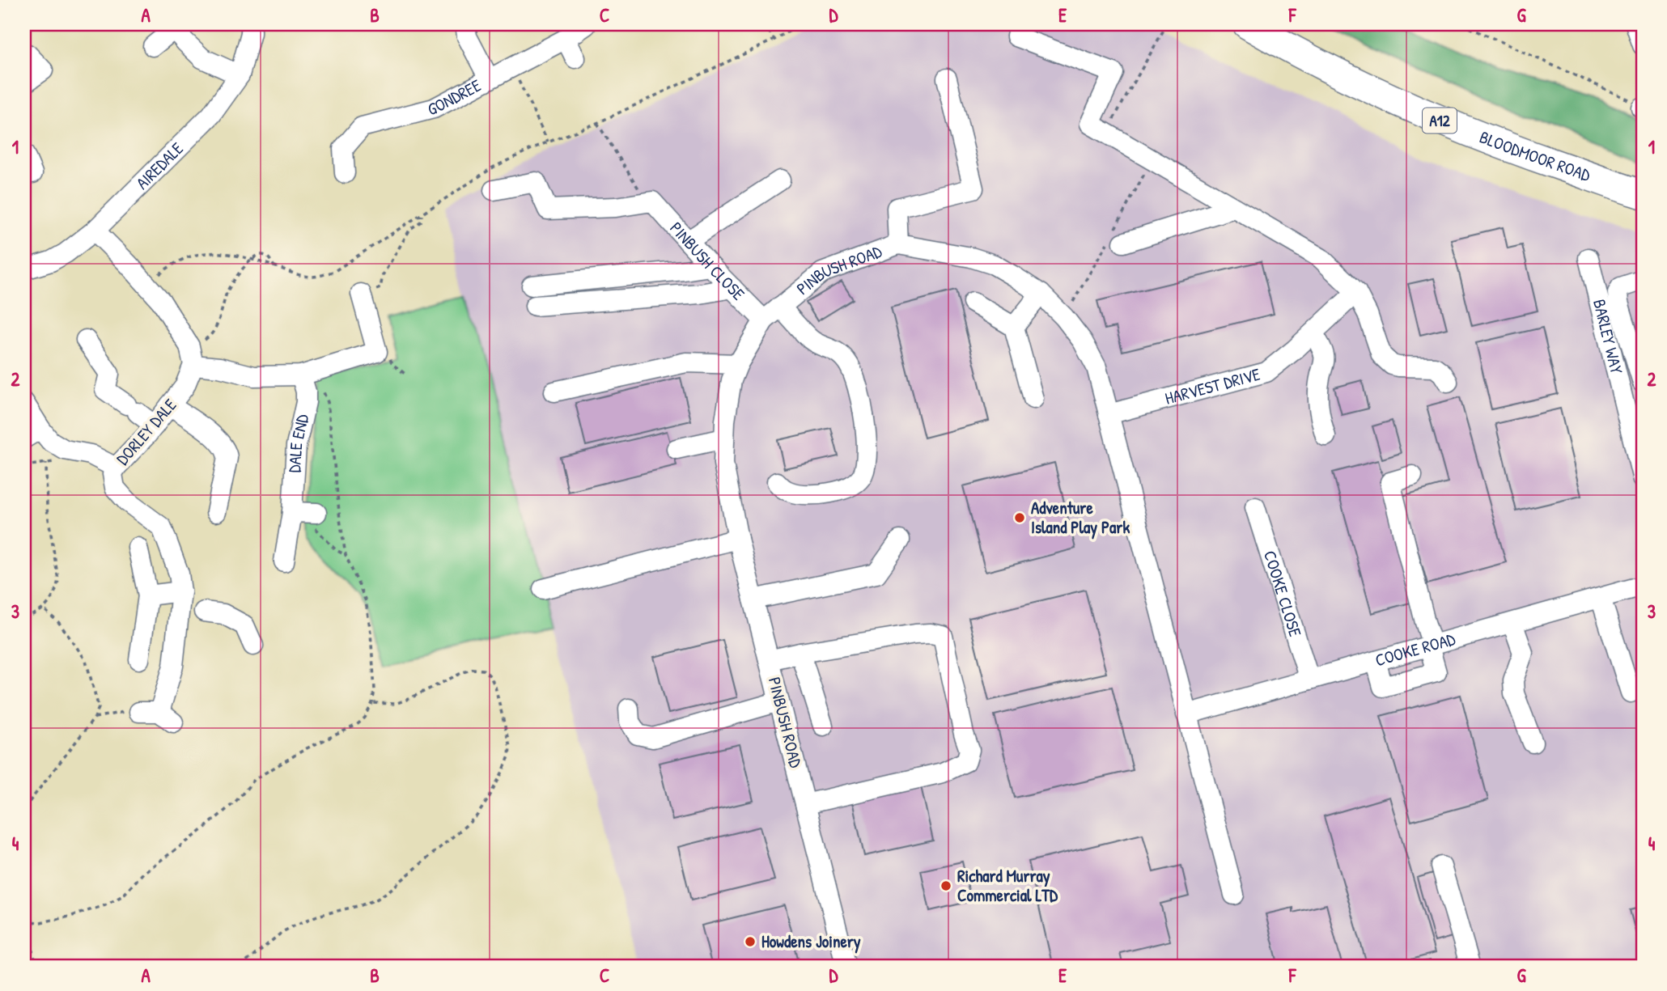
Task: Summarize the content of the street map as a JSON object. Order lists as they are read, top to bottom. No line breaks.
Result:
{"streets":{"highway":["A12","BLOODMOOR ROAD"],"street":["GONDREE","AIREDALE","PINBUSH CLOSE","PINBUSH ROAD","BARLEY WAY","HARVEST DRIVE","DORLEY DALE","DALE END","COOKE CLOSE","COOKE ROAD"]},"crossings":[["PINBUSH CLOSE","PINBUSH ROAD"],["PINBUSH ROAD","HARVEST DRIVE"],["PINBUSH ROAD","COOKE ROAD"],["COOKE CLOSE","COOKE ROAD"]],"places":["Adventure Island Play Park","Richard Murray Commercial LTD","Howdens Joinery"],"grid":{"columns":["A","B","C","D","E","F","G"],"rows":["1","2","3","4"]}}
